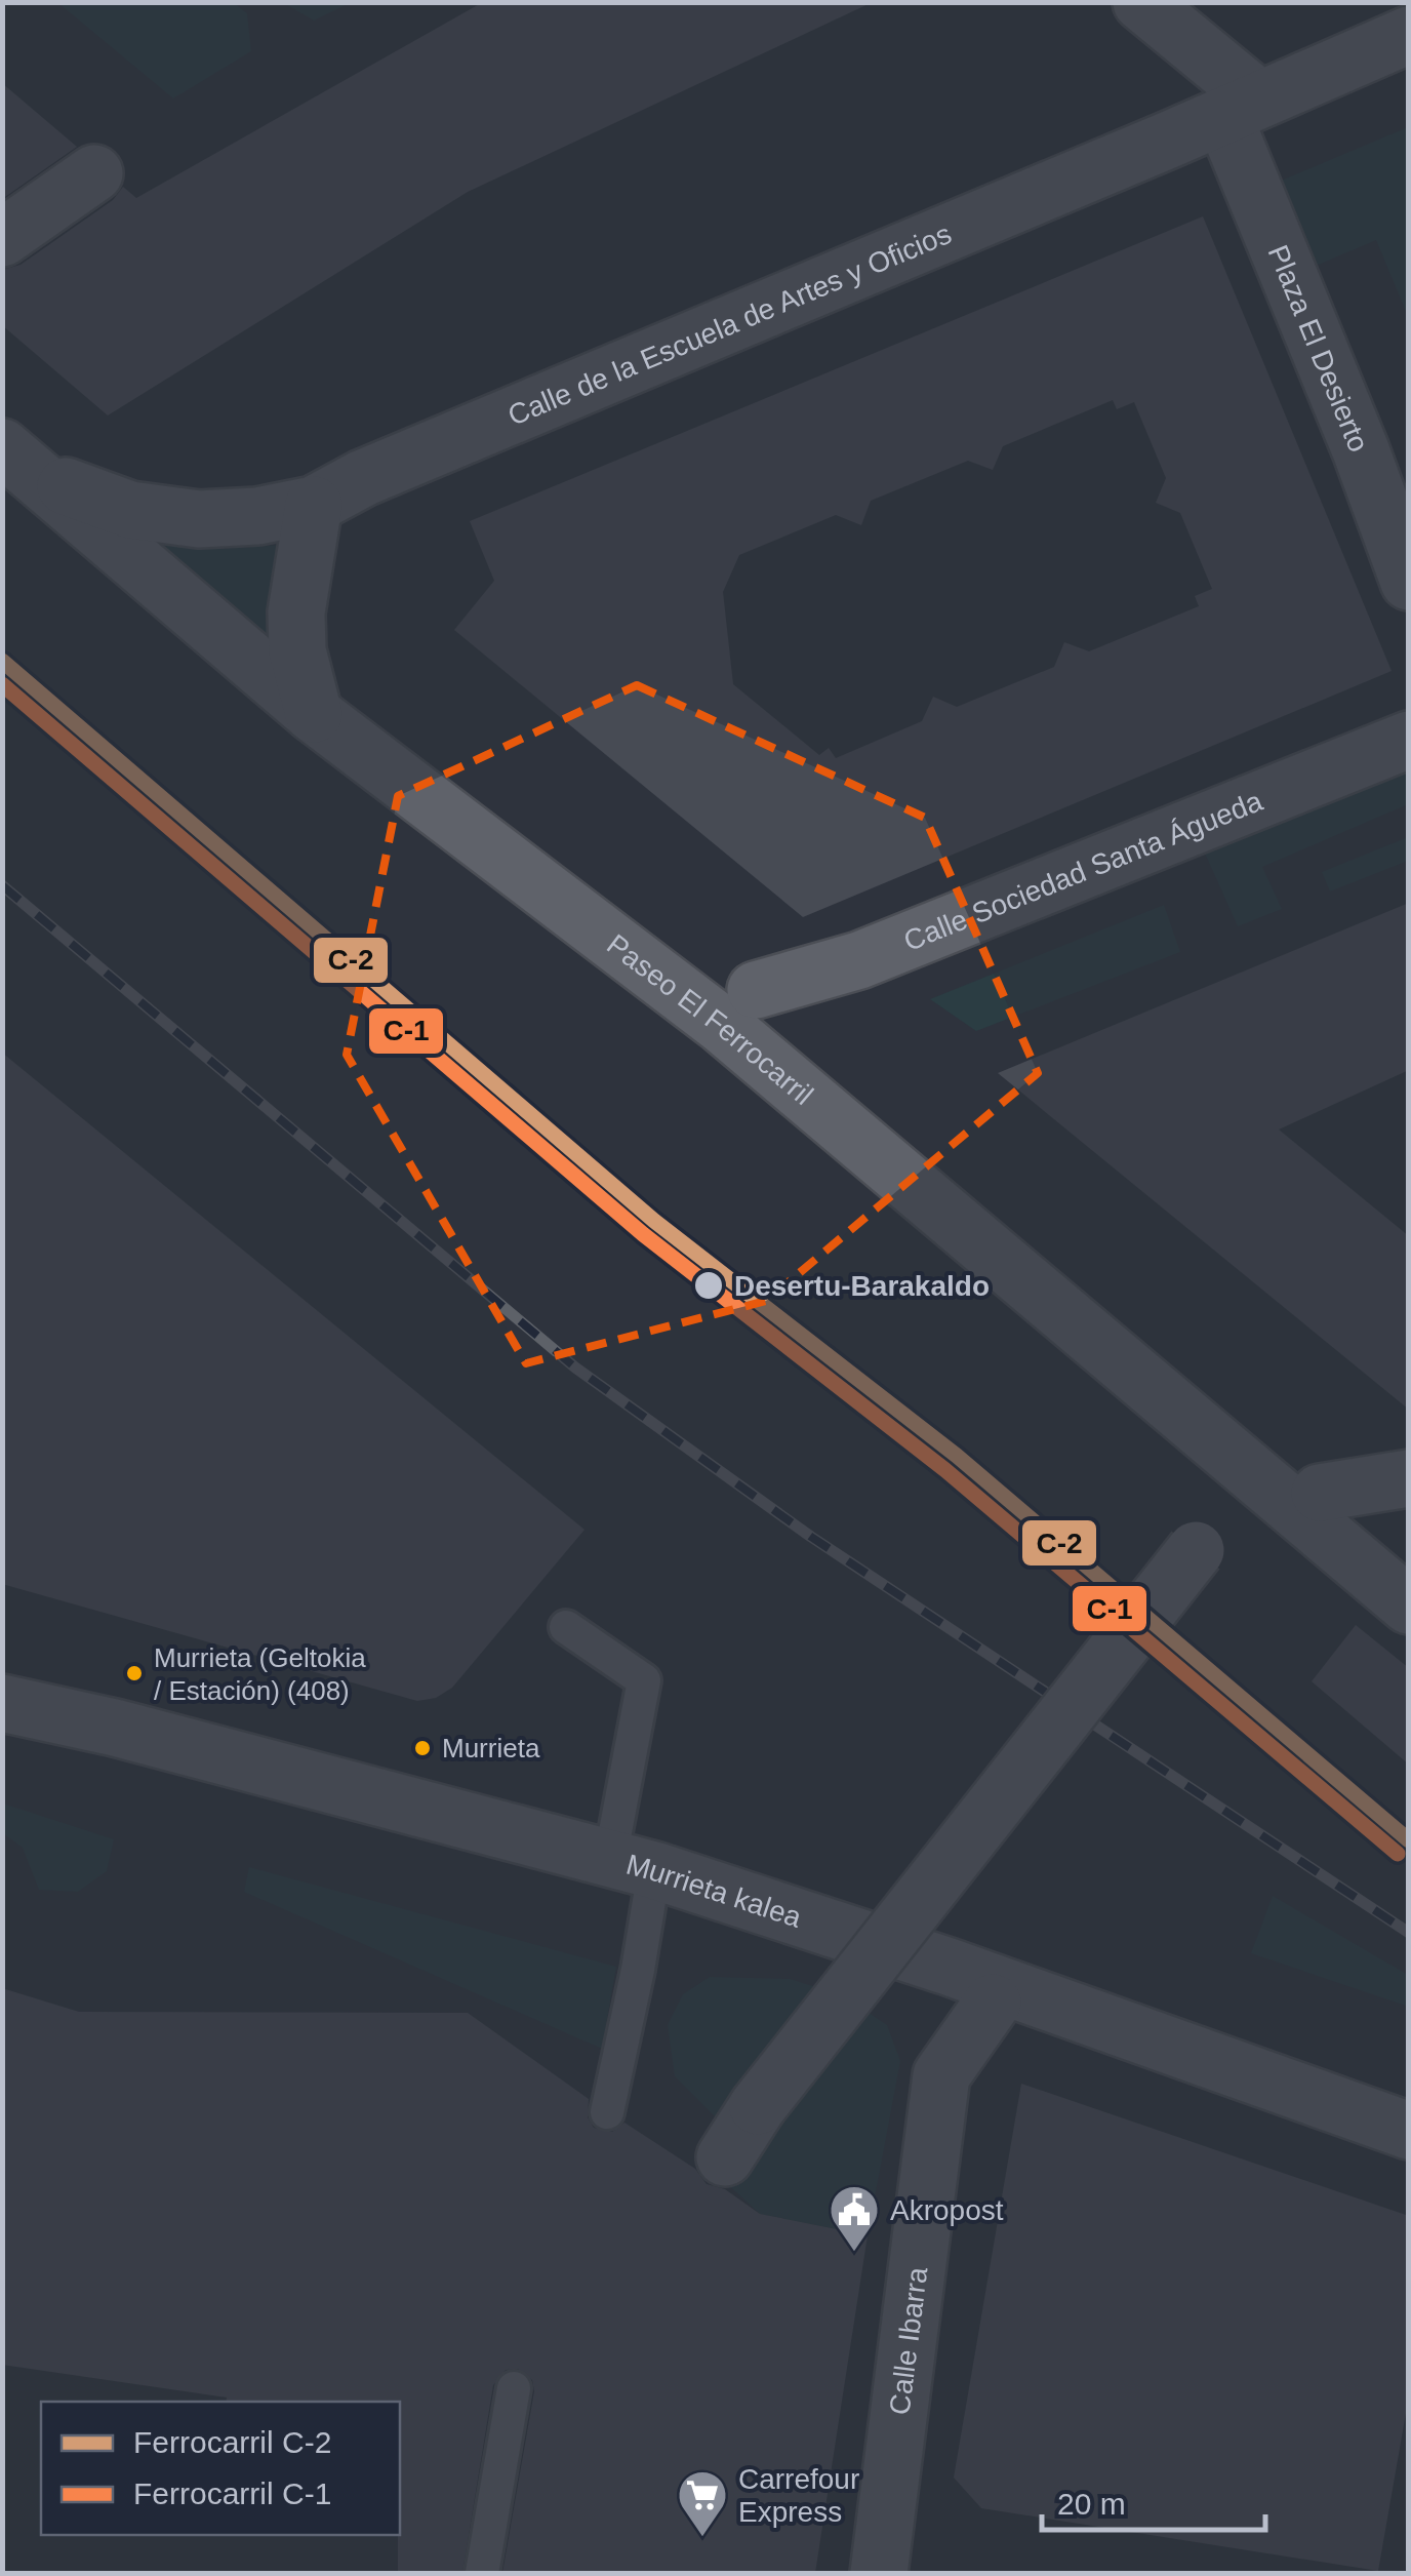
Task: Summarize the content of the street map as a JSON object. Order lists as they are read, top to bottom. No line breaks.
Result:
{"streets":{"street":["Calle de la Escuela de Artes y Oficios","Plaza El Desierto","Calle Sociedad Santa Águeda","Paseo El Ferrocarril","Murrieta kalea","Calle Ibarra"]},"crossings":[["Calle de la Escuela de Artes y Oficios","Plaza El Desierto"],["Calle de la Escuela de Artes y Oficios","Paseo El Ferrocarril"]],"places":{"other":["Desertu-Barakaldo","Murrieta (Geltokia / Estación) (408)","Murrieta"],"public building":["Akropost"],"supermarket":["Carrefour Express"]},"lines":["rail line C-2","rail line C-1"],"legend":["Ferrocarril C-2","Ferrocarril C-1"],"scale_bar":"20 m"}
